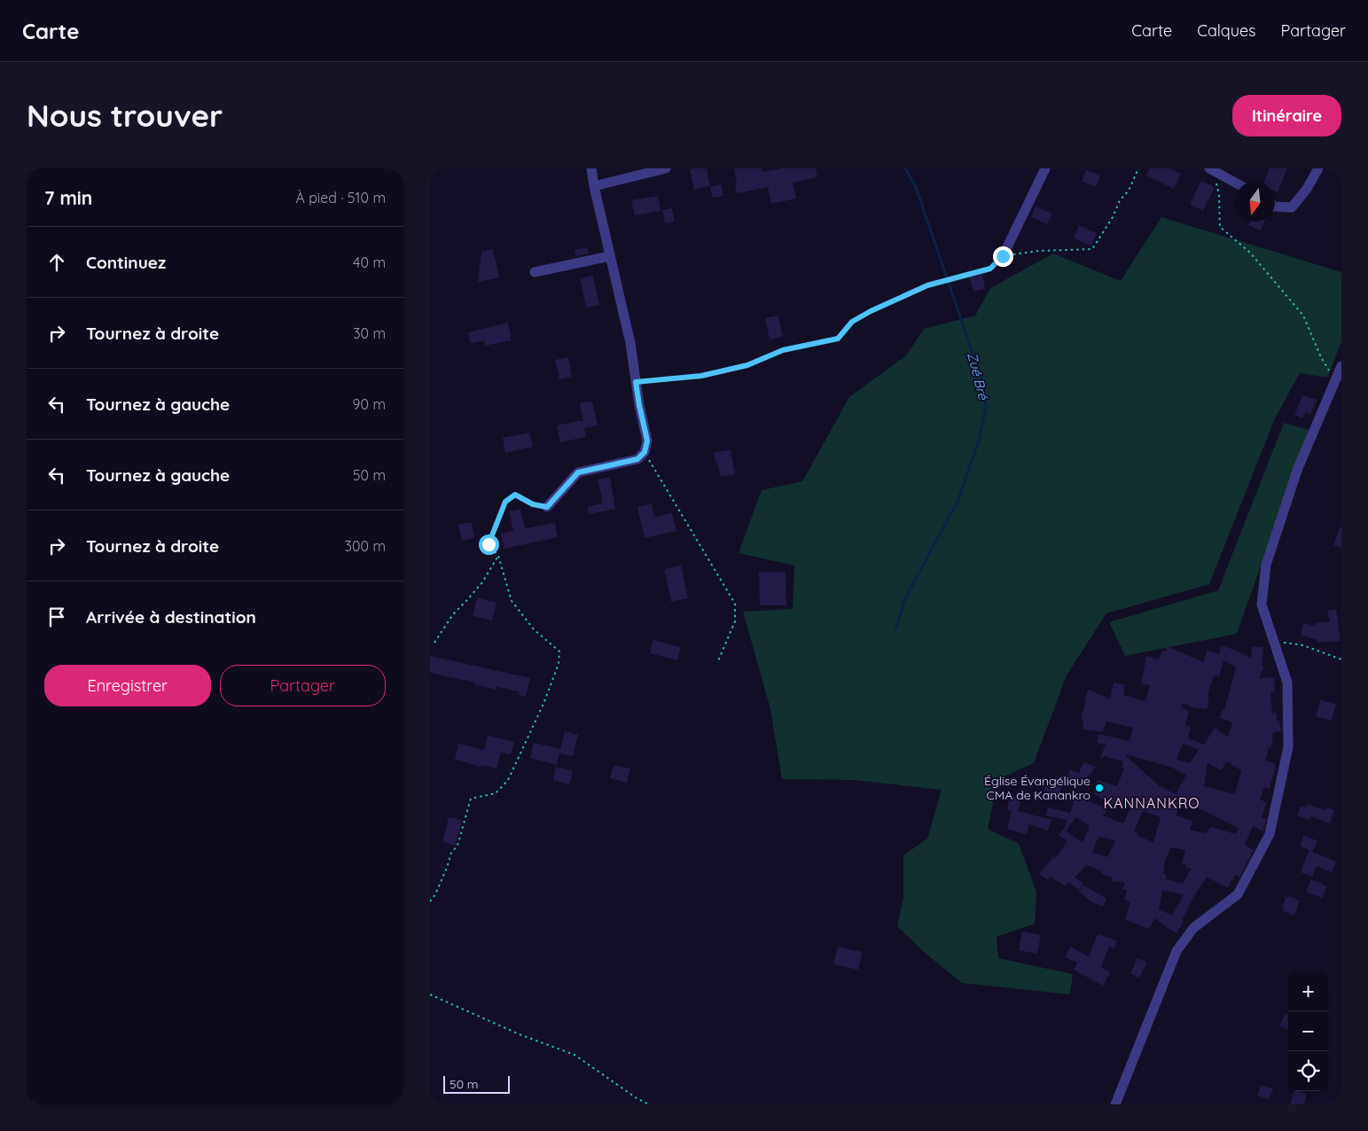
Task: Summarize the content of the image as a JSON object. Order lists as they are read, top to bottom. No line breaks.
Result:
{"districts":["KANNANKRO"],"water":["Zué Bré"],"places":["Église Évangélique CMA de Kanankro"],"scale_bar":"50 m","north":"bottom","page":{"header":"Carte","nav":["Carte","Calques","Partager"],"buttons":["Itinéraire",["Enregistrer","Partager"]],"title":"Nous trouver","heading":["7 min","À pied · 510 m"],"list":[["Continuez","40 m"],["Tournez à droite","30 m"],["Tournez à gauche","90 m"],["Tournez à gauche","50 m"],["Tournez à droite","300 m"],"Arrivée à destination"],"map_buttons":["+","−"],"scale":"50 m"}}
